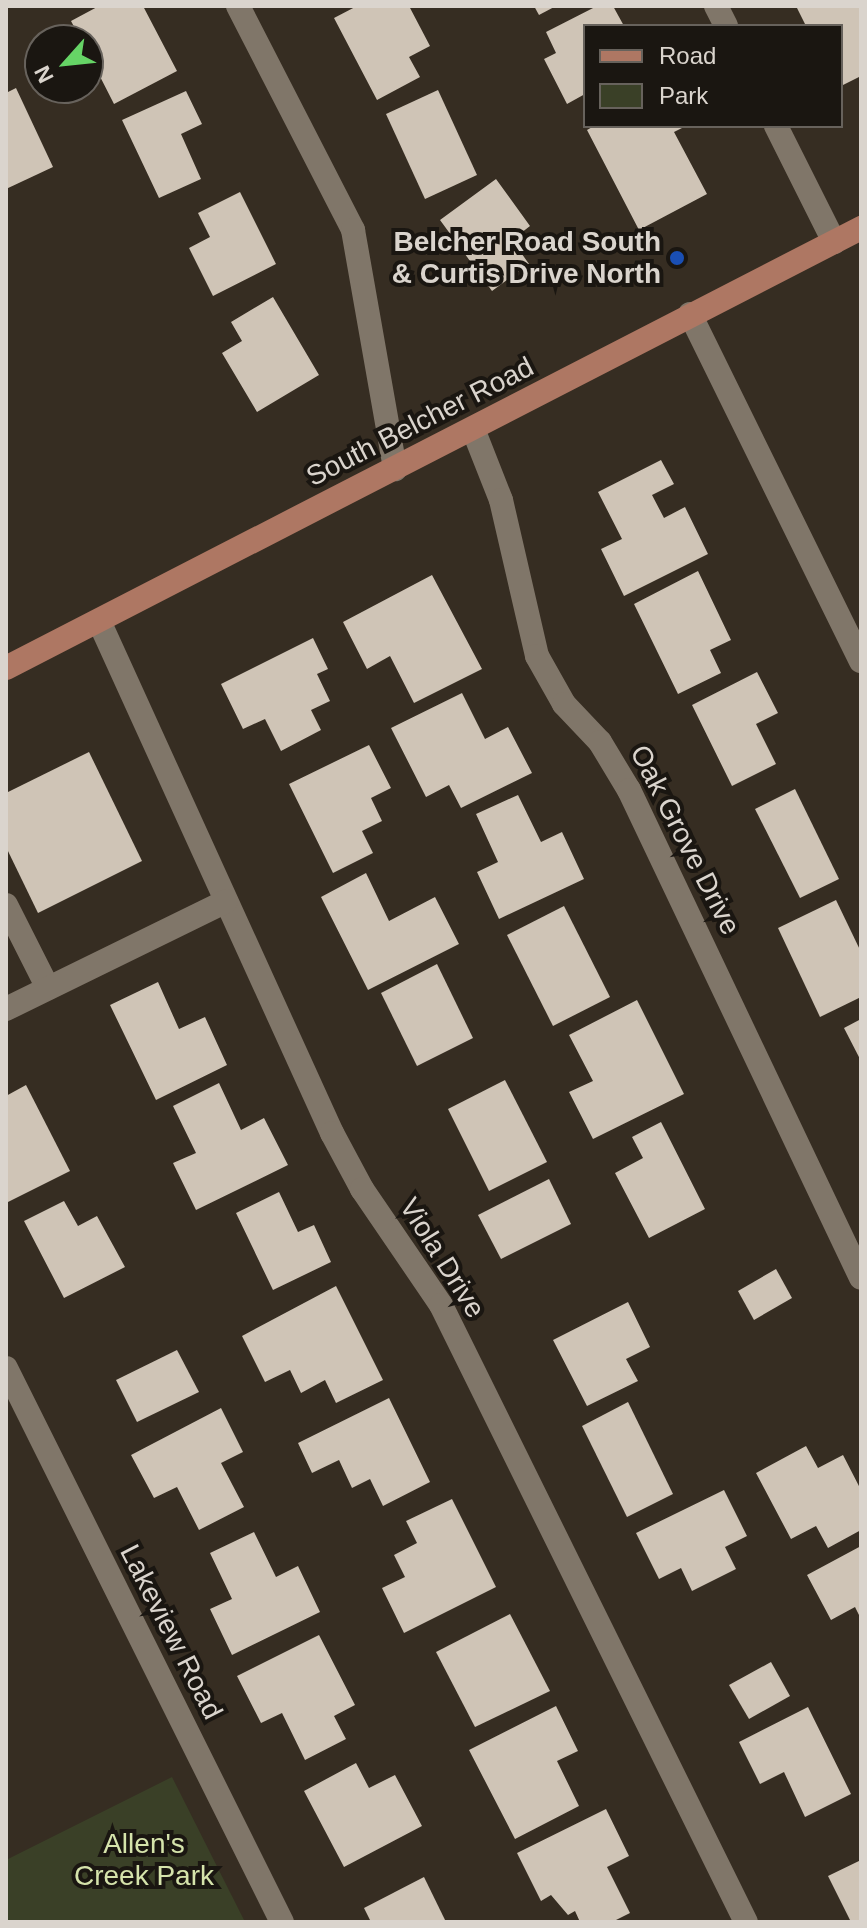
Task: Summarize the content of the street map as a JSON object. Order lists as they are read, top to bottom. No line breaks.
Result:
{"streets":{"main road":["South Belcher Road"],"street":["Oak Grove Drive","Viola Drive","Lakeview Road"]},"crossings":[["South Belcher Road","Oak Grove Drive"],["South Belcher Road","Viola Drive"]],"parks":["Allen's Creek Park"],"places":["Belcher Road South & Curtis Drive North"],"legend":["Road","Park"],"north":"bottom left"}
